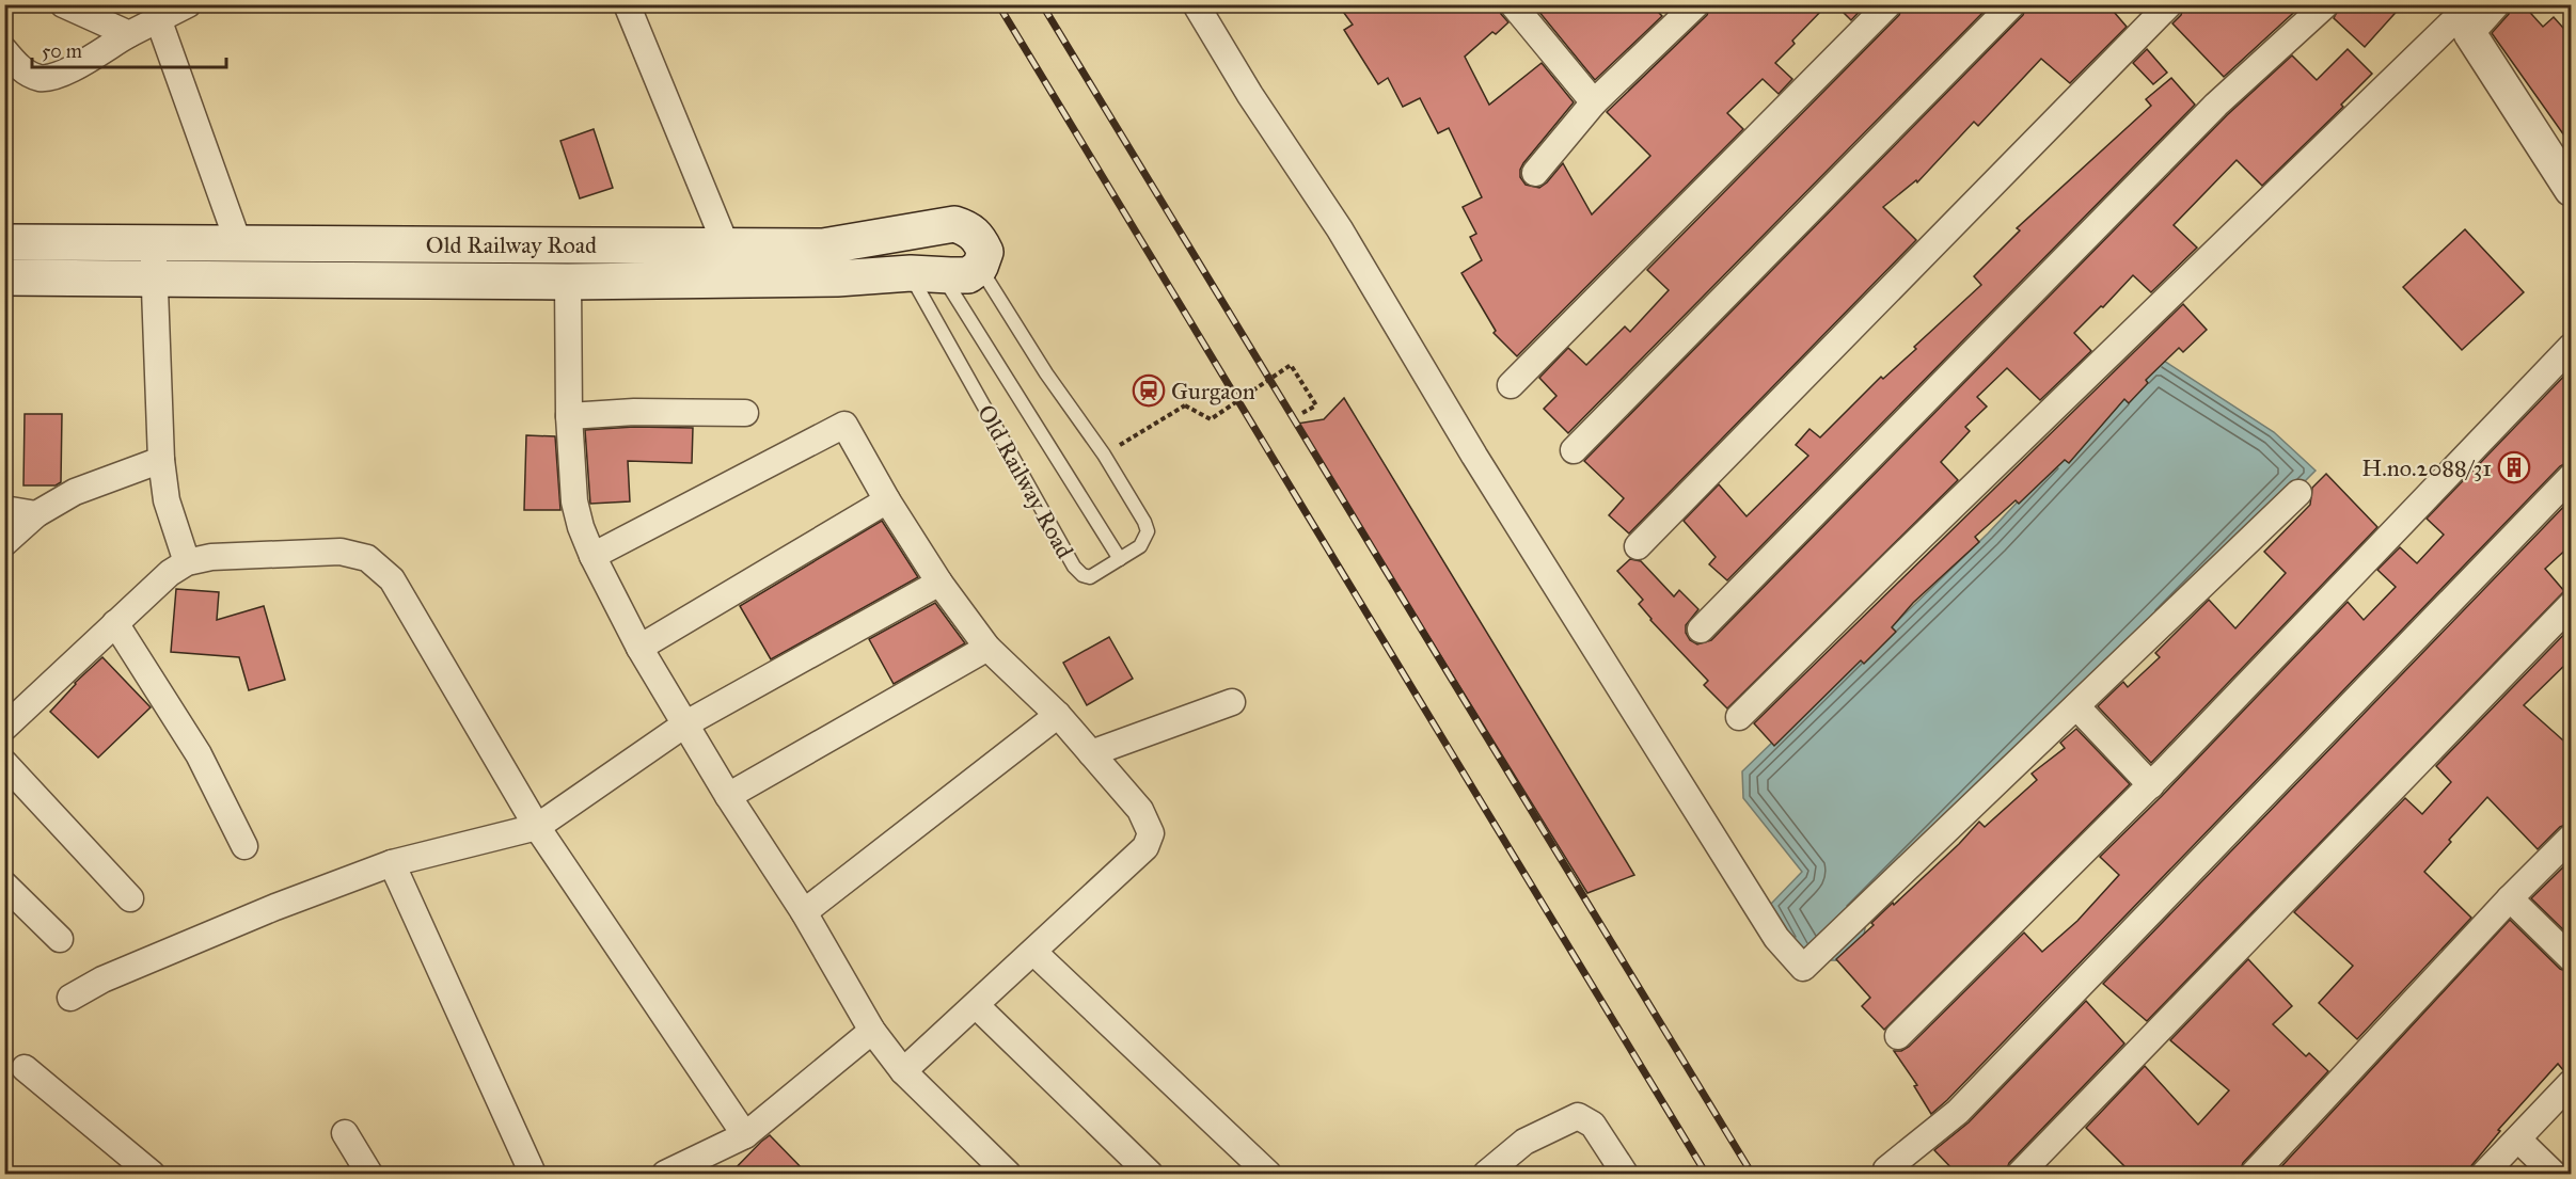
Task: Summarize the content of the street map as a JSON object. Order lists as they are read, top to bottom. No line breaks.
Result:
{"streets":{"main road":["Old Railway Road"]},"places":{"station":["Gurgaon"],"building":["H.no.2088/31"]},"scale_bar":"50 m"}
